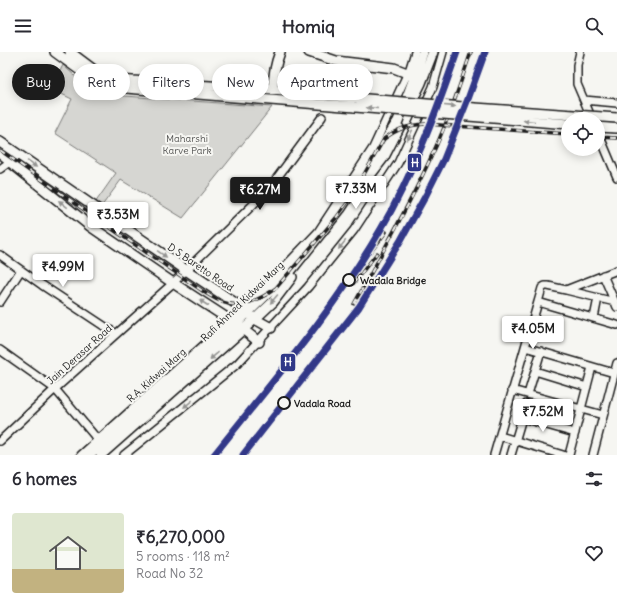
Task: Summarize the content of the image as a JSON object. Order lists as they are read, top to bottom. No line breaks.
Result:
{"streets":{"main road":["D S Baretto Road","Rafi Ahmed Kidwai Marg"],"street":["Jain Derasar Road","R.A. Kidwai Marg"]},"crossings":[["D S Baretto Road","Rafi Ahmed Kidwai Marg"],["D S Baretto Road","Jain Derasar Road"],["Rafi Ahmed Kidwai Marg","R.A. Kidwai Marg"]],"parks":["Maharshi Karve Park"],"places":["Wadala Bridge","Vadala Road"],"lines":["transit line H"],"page":{"header":"Homiq","chip":["Buy","Rent","Filters","New","Apartment"],"price":["₹7.33M","₹6.27M","₹3.53M","₹4.99M","₹4.05M","₹7.52M"],"heading":"6 homes","list":[{"name":"₹6,270,000","note":"5 rooms · 118 m² · Road No 32"}]}}
